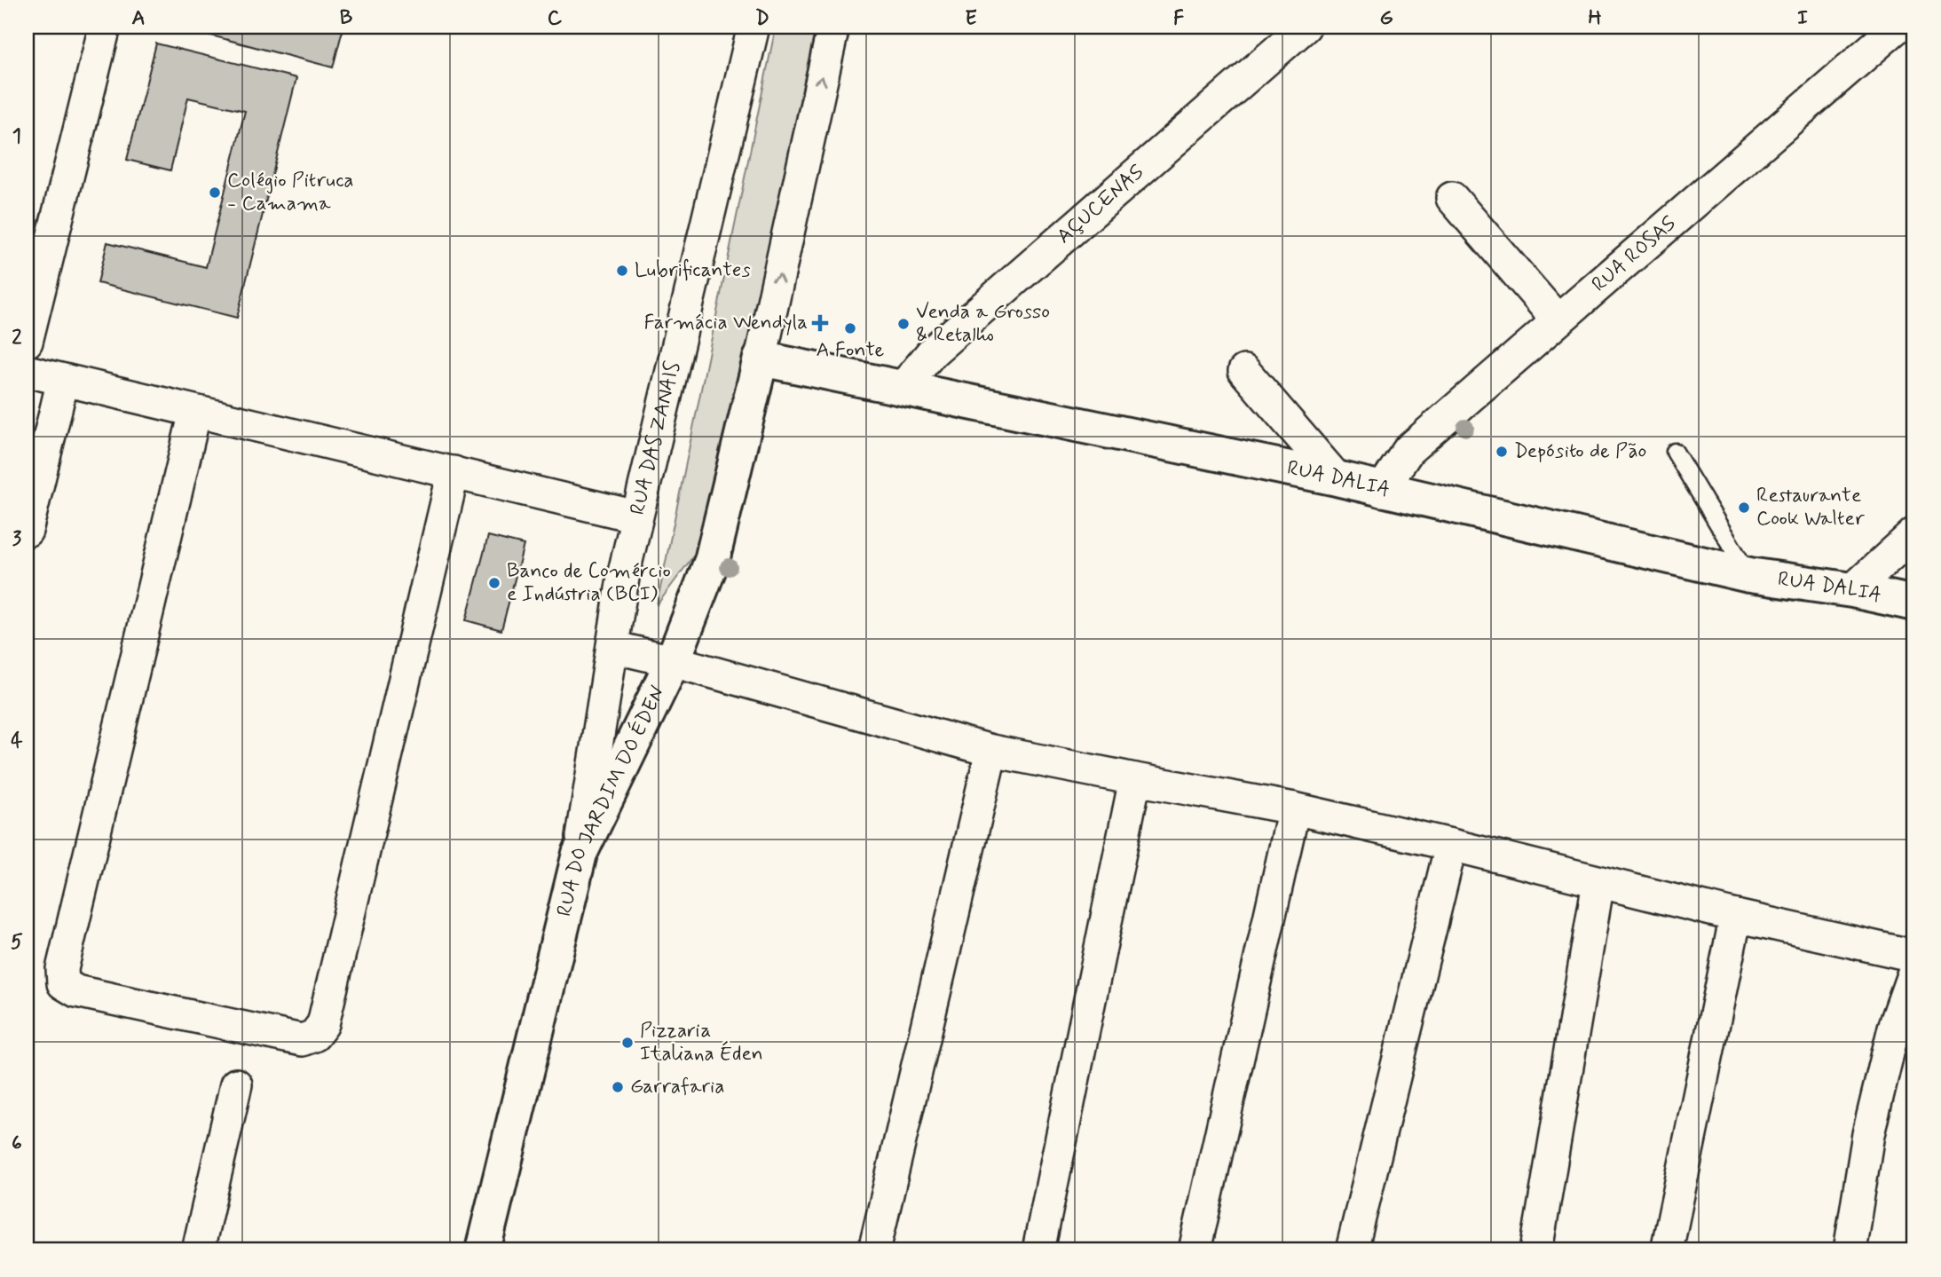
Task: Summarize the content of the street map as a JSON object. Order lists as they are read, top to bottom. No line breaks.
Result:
{"streets":{"street":["AÇUCENAS","RUA ROSAS","RUA DAS ZANAIS","RUA DALIA","RUA DO JARDIM DO ÉDEN"]},"crossings":[["AÇUCENAS","RUA DALIA"],["RUA ROSAS","RUA DALIA"],["RUA DAS ZANAIS","RUA DO JARDIM DO ÉDEN"],["RUA DALIA","RUA DO JARDIM DO ÉDEN"]],"places":{"other":["Colégio Pitruca - Camama","Lubrificantes","Venda a Grosso & Retalho","A Fonte","Depósito de Pão","Restaurante Cook Walter","Banco de Comércio e Indústria (BCI)","Pizzaria Italiana Éden","Garrafaria"],"health":["Farmácia Wendyla"]},"grid":{"columns":["A","B","C","D","E","F","G","H","I"],"rows":["1","2","3","4","5","6"]}}
